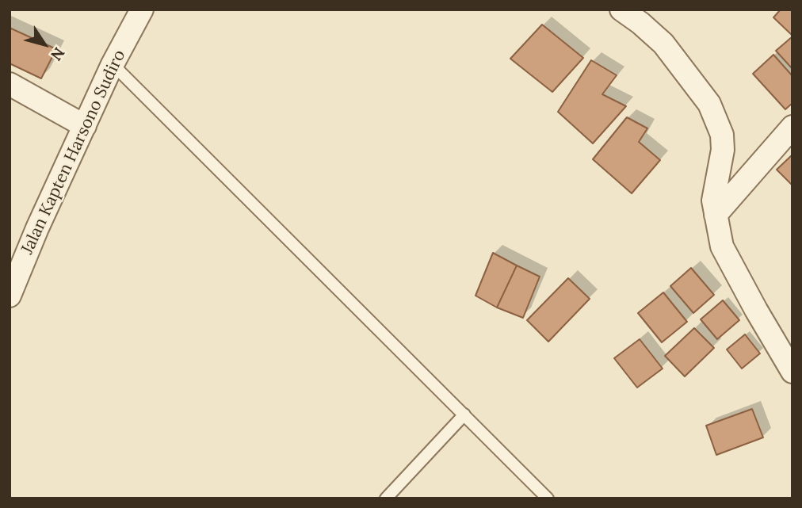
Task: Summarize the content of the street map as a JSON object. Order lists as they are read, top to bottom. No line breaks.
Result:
{"streets":{"street":["Jalan Kapten Harsono Sudiro"]},"north":"bottom right"}
